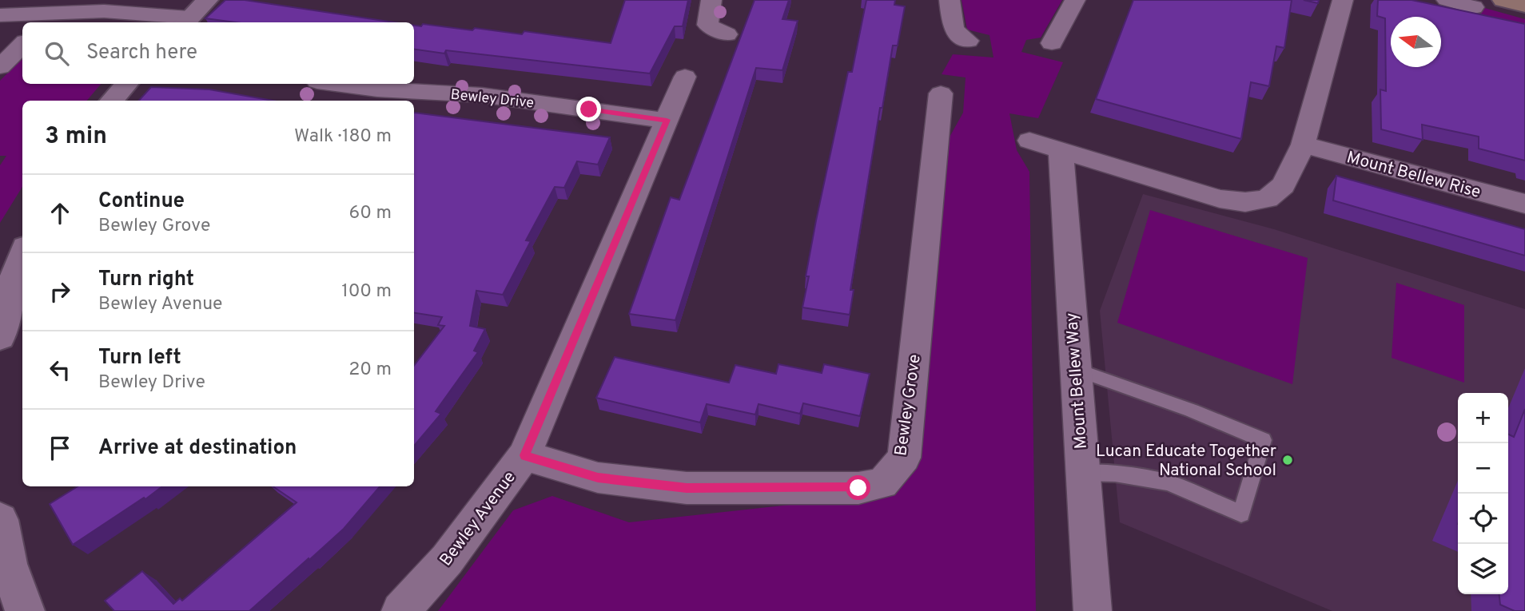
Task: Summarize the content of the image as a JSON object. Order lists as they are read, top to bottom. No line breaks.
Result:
{"streets":{"street":["Bewley Drive","Mount Bellew Rise","Mount Bellew Way","Bewley Grove","Bewley Avenue"]},"crossings":[["Bewley Drive","Bewley Avenue"],["Bewley Grove","Bewley Avenue"]],"places":["Lucan Educate Together National School"],"north":"left","page":{"search":"Search here","heading":["3 min","Walk · 180 m"],"list":[["Continue","Bewley Grove","60 m"],["Turn right","Bewley Avenue","100 m"],["Turn left","Bewley Drive","20 m"],"Arrive at destination"],"map_buttons":["+","−"]}}
